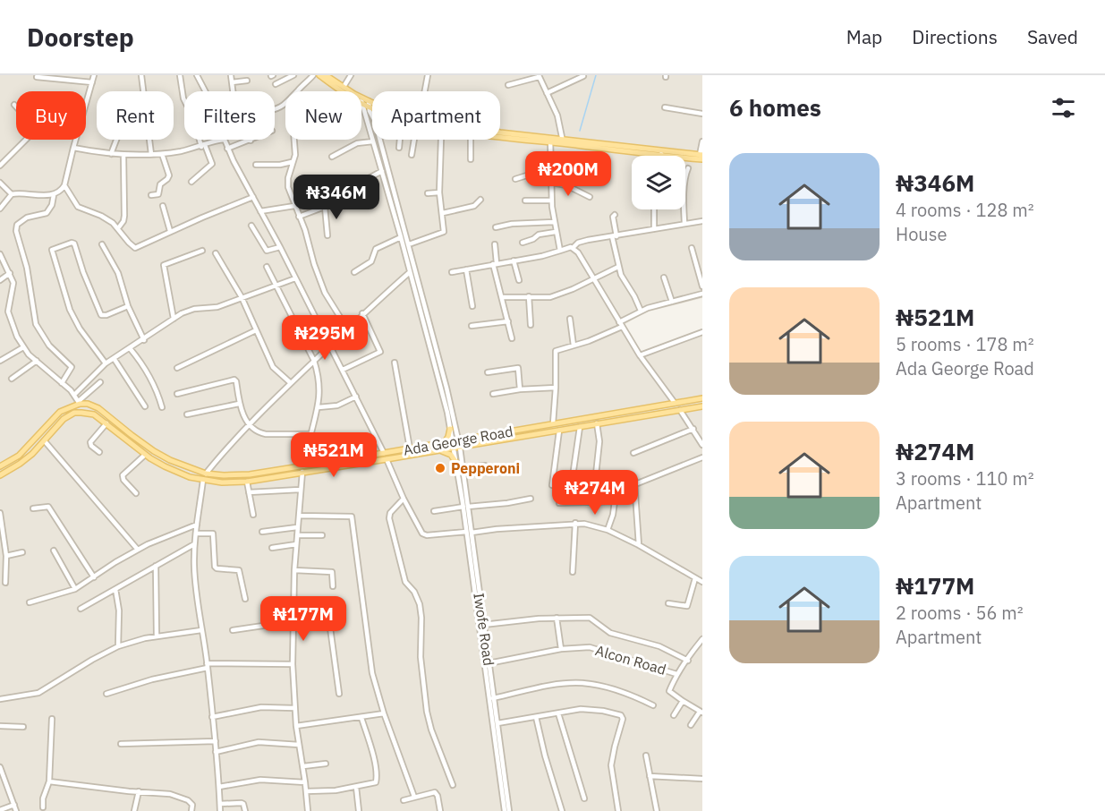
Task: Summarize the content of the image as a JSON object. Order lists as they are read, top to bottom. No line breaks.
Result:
{"streets":{"main road":["Ada George Road"],"street":["Iwofe Road","Alcon Road"]},"crossings":[["Ada George Road","Iwofe Road"],["Iwofe Road","Alcon Road"]],"places":["Pepperoni"],"page":{"header":"Doorstep","nav":["Map","Directions","Saved"],"heading":"6 homes","chip":["Buy","Rent","Filters","New","Apartment"],"list":[{"name":"₦346M","note":"4 rooms · 128 m² · House"},{"name":"₦521M","note":"5 rooms · 178 m² · Ada George Road"},{"name":"₦274M","note":"3 rooms · 110 m² · Apartment"},{"name":"₦177M","note":"2 rooms · 56 m² · Apartment"}],"price":["₦200M","₦346M","₦295M","₦521M","₦274M","₦177M"]}}
